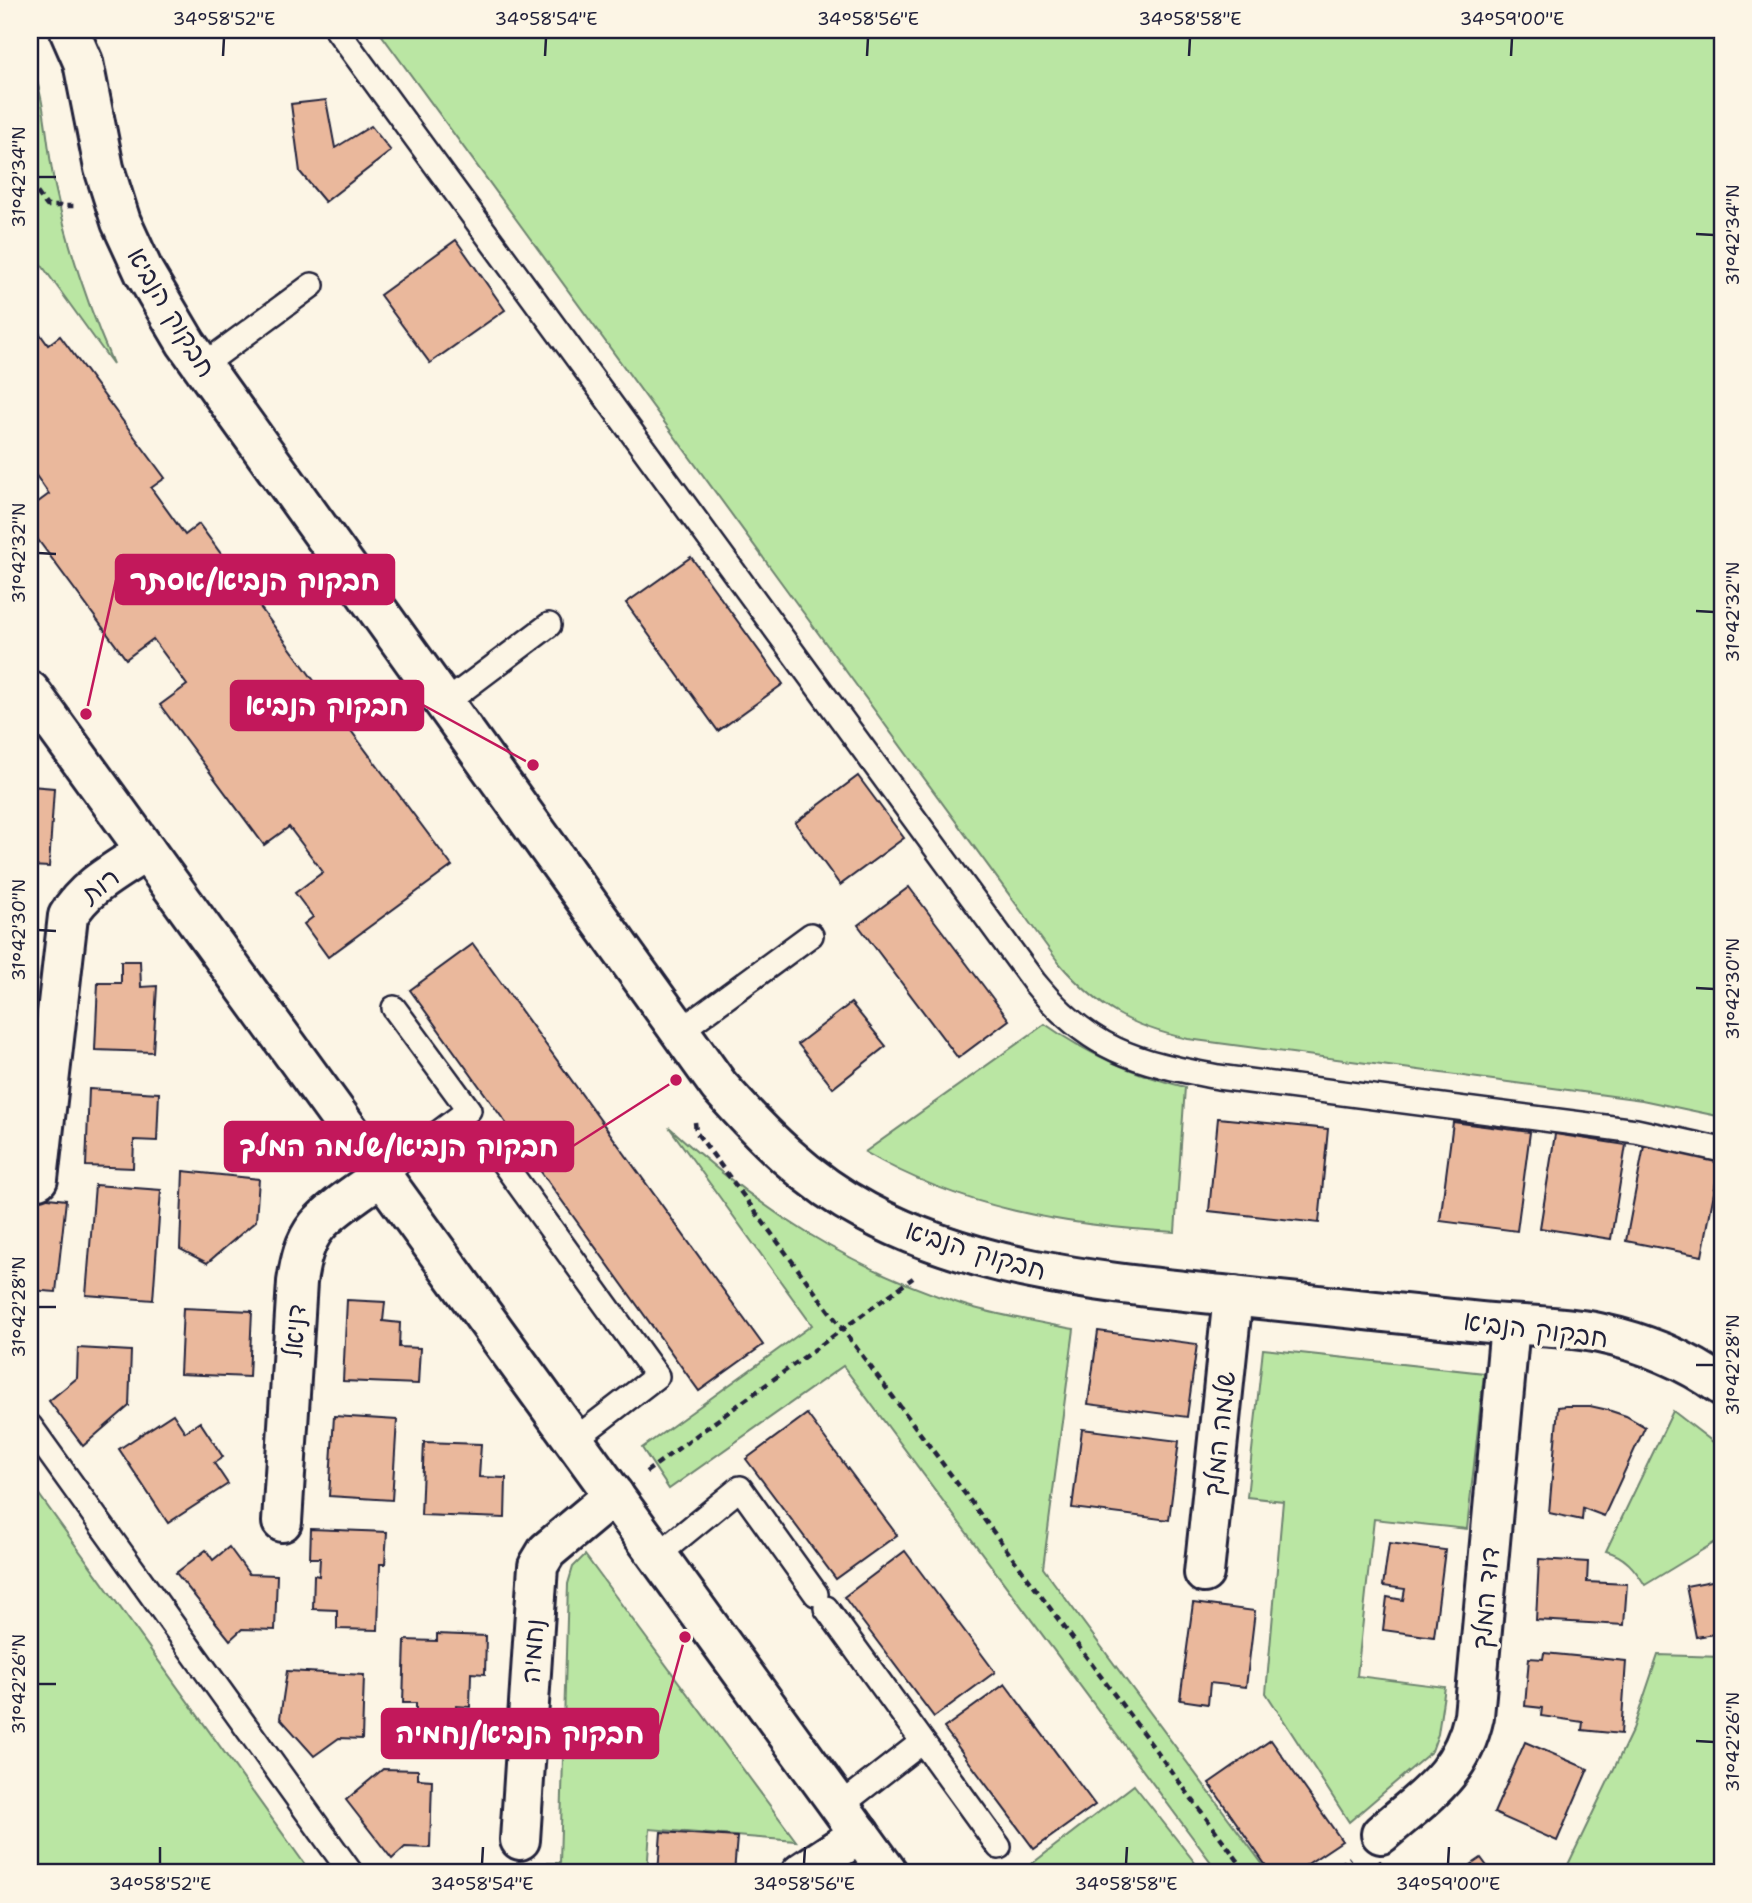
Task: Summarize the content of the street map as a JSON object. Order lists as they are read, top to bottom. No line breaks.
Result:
{"streets":{"street":["חבקוק הנביא","רות","דניאל","שלמה המלך","דוד המלך","נחמיה"]},"crossings":[["חבקוק הנביא","שלמה המלך"],["חבקוק הנביא","דוד המלך"]],"places":["חבקוק הנביא/אסתר","חבקוק הנביא","חבקוק הנביא/שלמה המלך","חבקוק הנביא/נחמיה"],"coordinates":["34°58'52\"E","34°58'54\"E","34°58'56\"E","34°58'58\"E","34°59'00\"E","31°42'34\"N","31°42'32\"N","31°42'30\"N","31°42'28\"N","31°42'26\"N"]}
